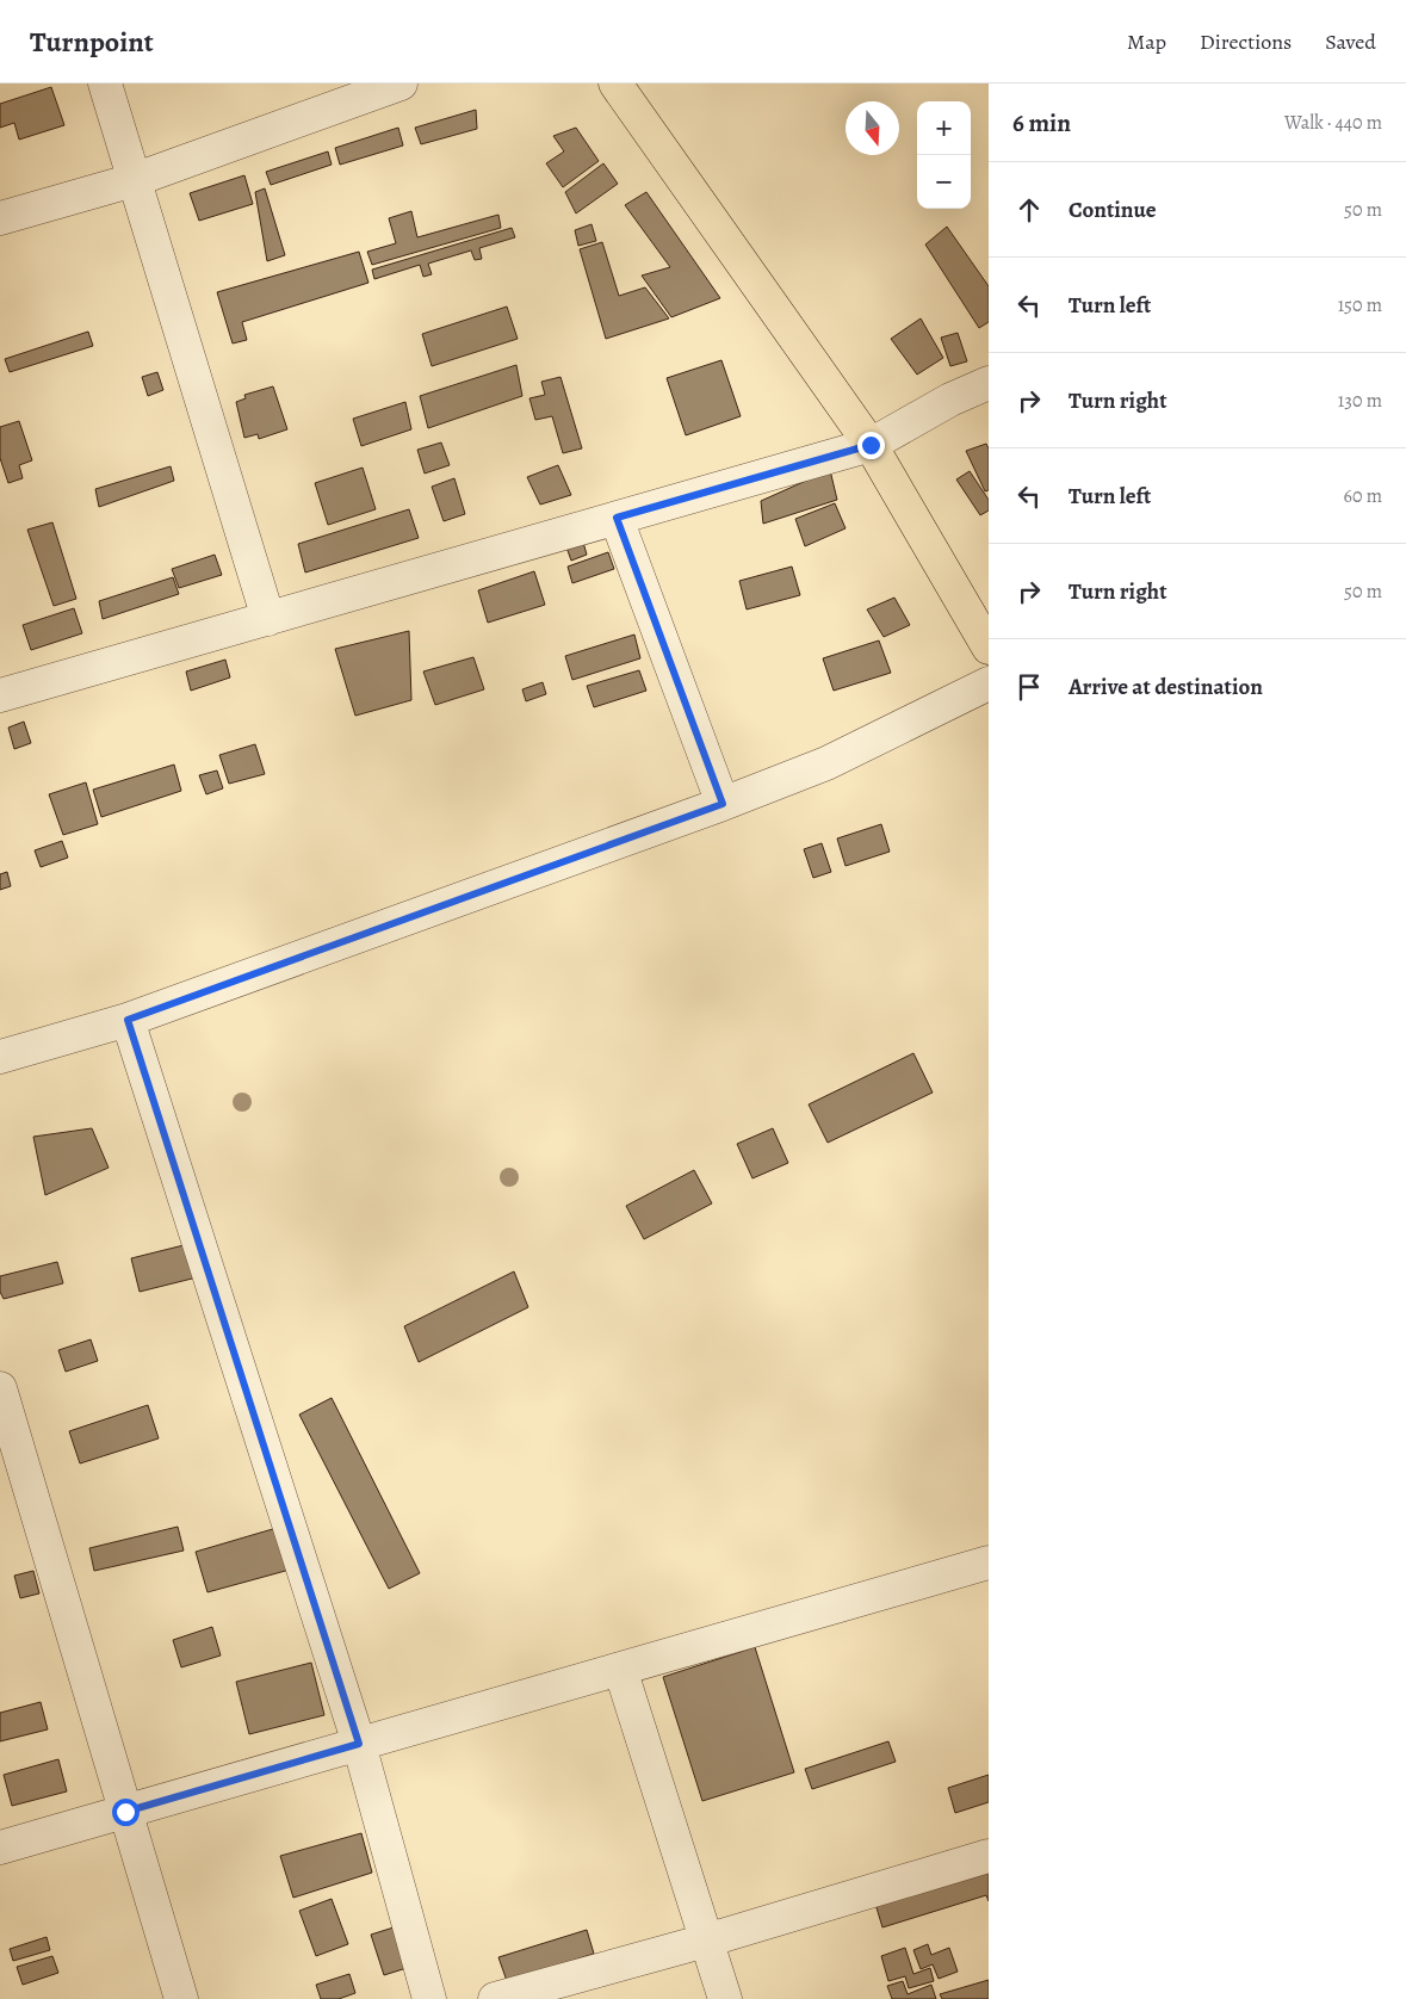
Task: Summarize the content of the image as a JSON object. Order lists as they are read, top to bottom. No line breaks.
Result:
{"north":"bottom","page":{"header":"Turnpoint","nav":["Map","Directions","Saved"],"heading":["6 min","Walk · 440 m"],"map_buttons":["+","−"],"list":[["Continue","50 m"],["Turn left","150 m"],["Turn right","130 m"],["Turn left","60 m"],["Turn right","50 m"],"Arrive at destination"]}}
